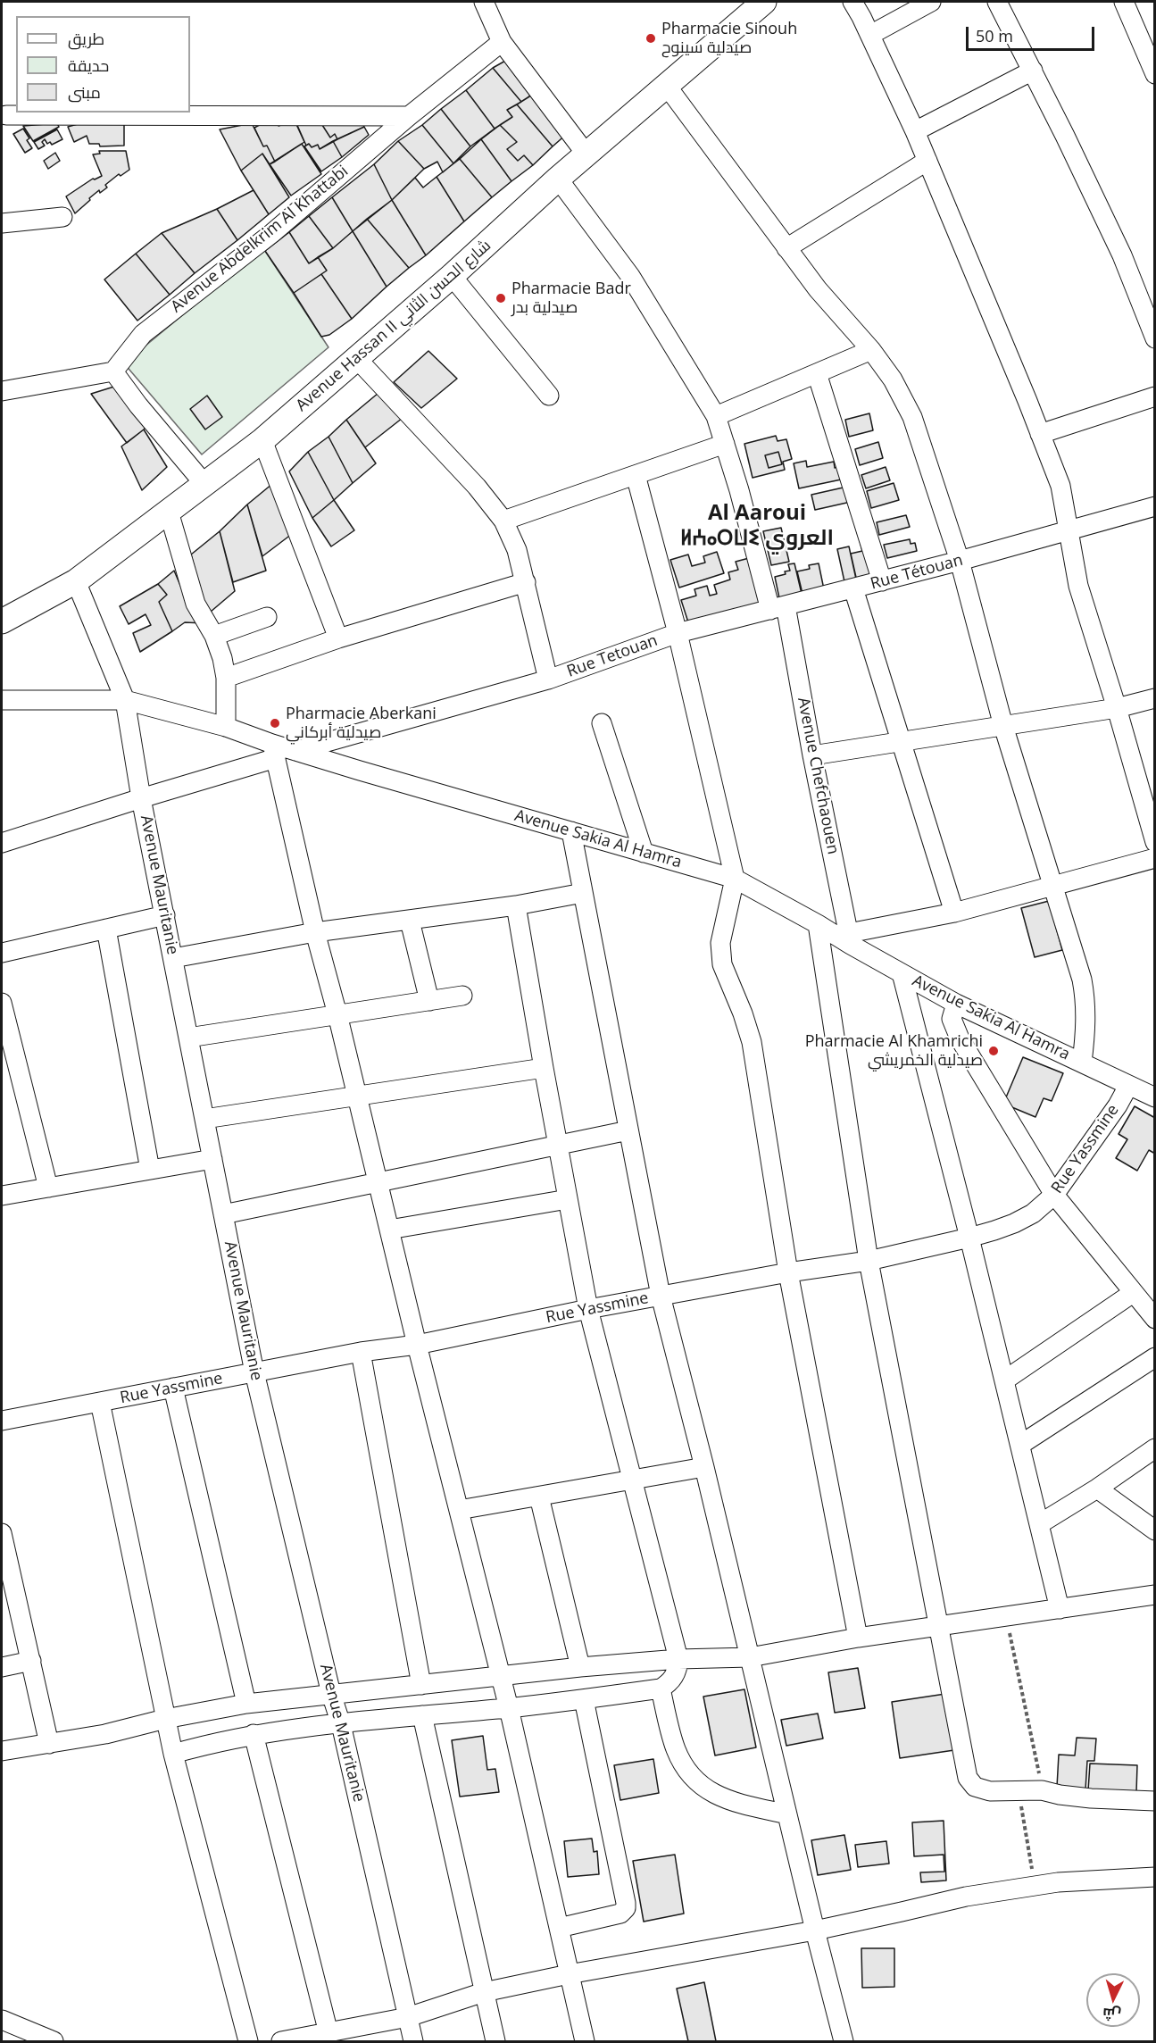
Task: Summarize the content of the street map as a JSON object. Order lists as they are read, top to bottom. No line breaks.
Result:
{"streets":{"main road":["Avenue Hassan II شارع الحسن الثاني"],"street":["Avenue Abdelkrim Al Khattabi","Rue Tétouan","Rue Tetouan","Avenue Chefchaouen","Avenue Sakia Al Hamra","Avenue Mauritanie","Rue Yassmine"]},"crossings":[["Avenue Hassan II شارع الحسن الثاني","Avenue Chefchaouen"],["Avenue Hassan II شارع الحسن الثاني","Avenue Mauritanie"],["Rue Tétouan","Rue Tetouan"],["Rue Tétouan","Avenue Chefchaouen"],["Avenue Chefchaouen","Avenue Sakia Al Hamra"],["Avenue Sakia Al Hamra","Avenue Mauritanie"],["Avenue Sakia Al Hamra","Rue Yassmine"],["Avenue Mauritanie","Rue Yassmine"]],"districts":["Al Aaroui ⵍⵄⴰⵔⵡⵉ العروي"],"places":["Pharmacie Sinouh صيدلية سينوح","Pharmacie Badr صيدلية بدر","Pharmacie Aberkani صيدلية أبركاني","Pharmacie Al Khamrichi صيدلية الخمريشي"],"legend":["طريق","حديقة","مبنى"],"scale_bar":"50 m","north":"bottom"}
